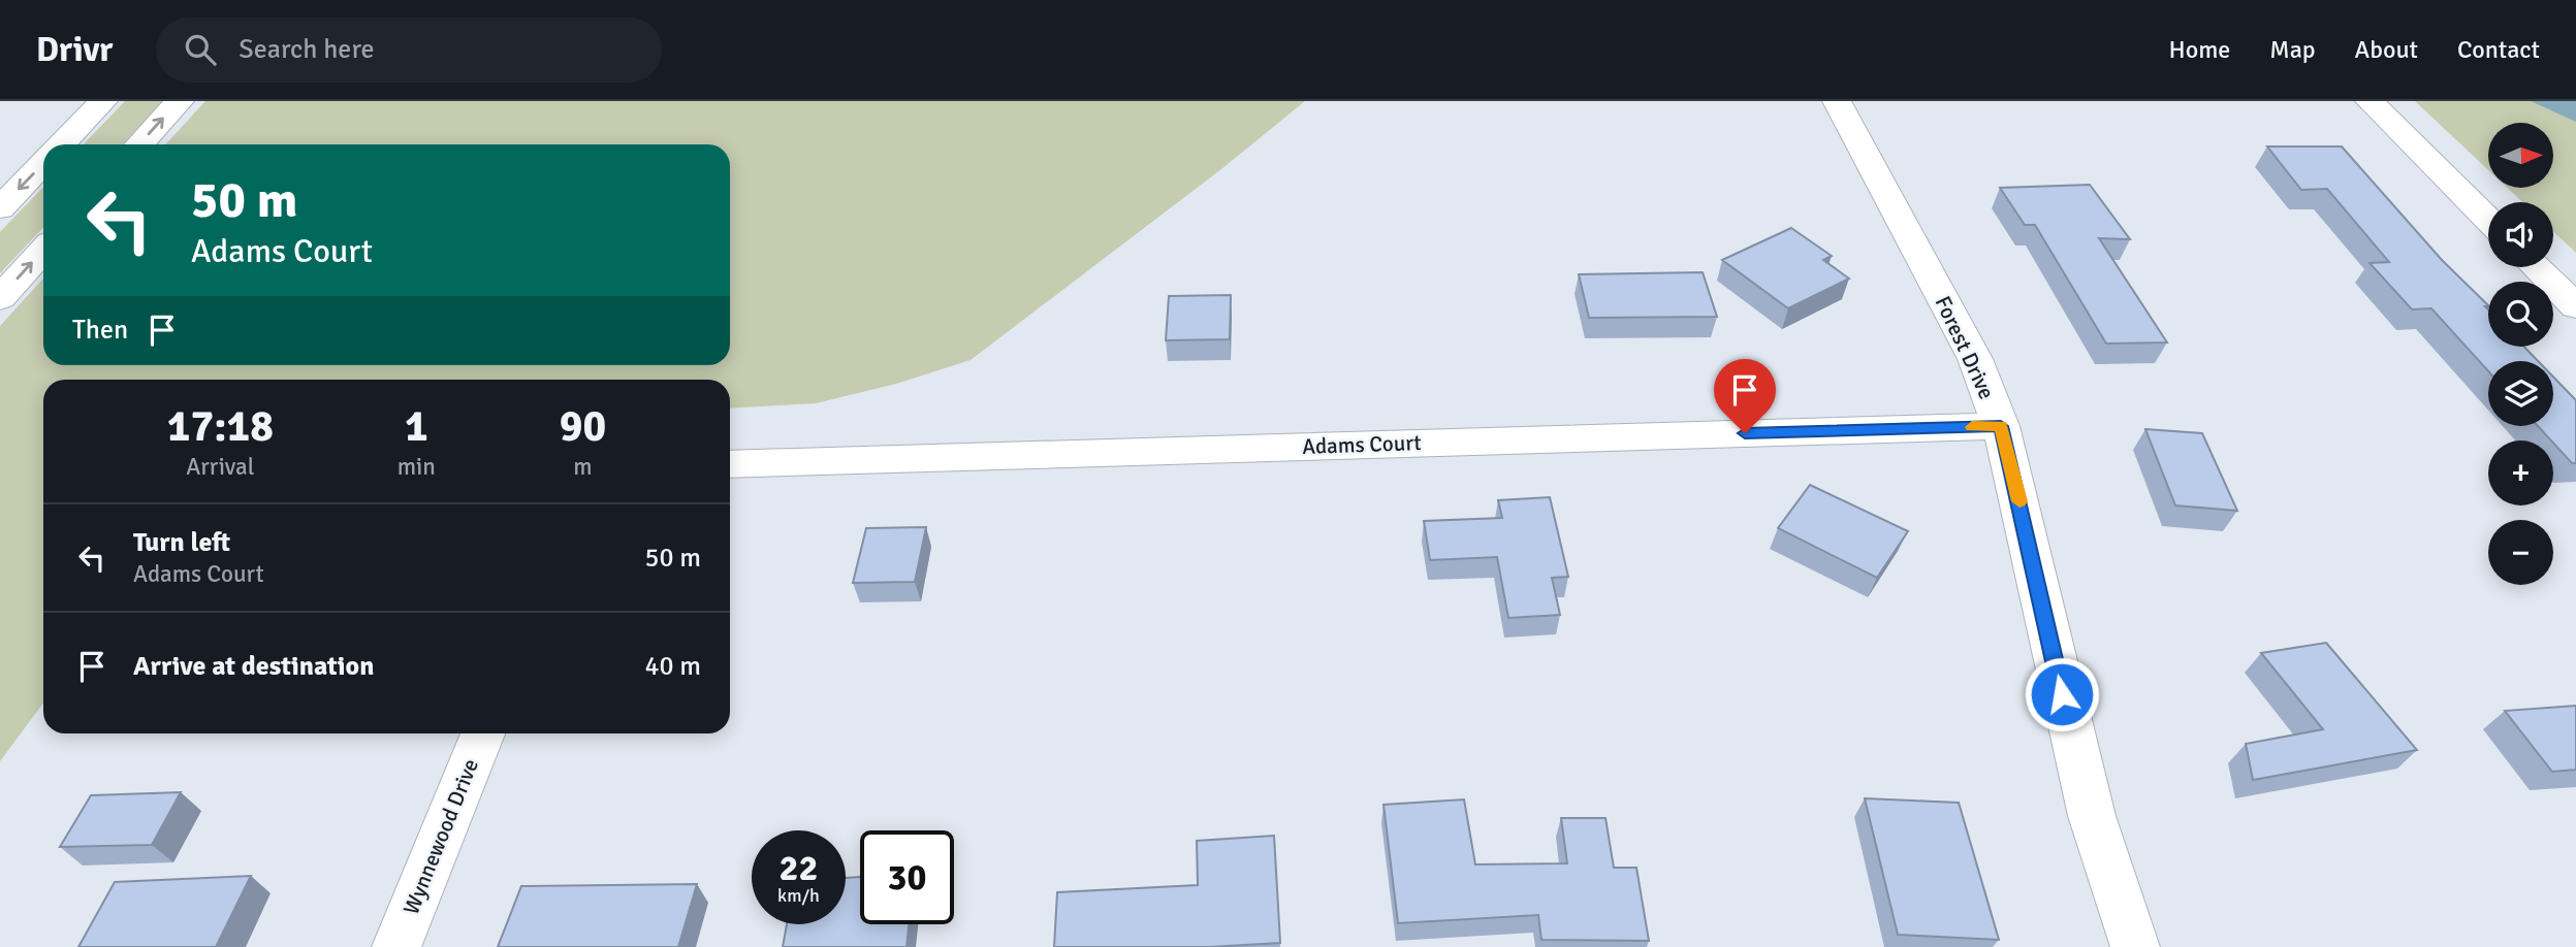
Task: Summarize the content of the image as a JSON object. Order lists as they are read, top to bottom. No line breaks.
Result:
{"streets":{"street":["Forest Drive","Adams Court","Wynnewood Drive"]},"crossings":[["Forest Drive","Adams Court"]],"north":"right","page":{"header":"Drivr","search":"Search here","nav":["Home","Map","About","Contact"],"map_buttons":["+","−"],"turn":["50 m","Adams Court"],"then":"Then","eta":["17:18","Arrival","1","min","90","m"],"list":[{"name":"Turn left","note":"Adams Court","value":"50 m"},{"name":"Arrive at destination","value":"40 m"}],"speed":"22 km/h","limit":"30"}}
